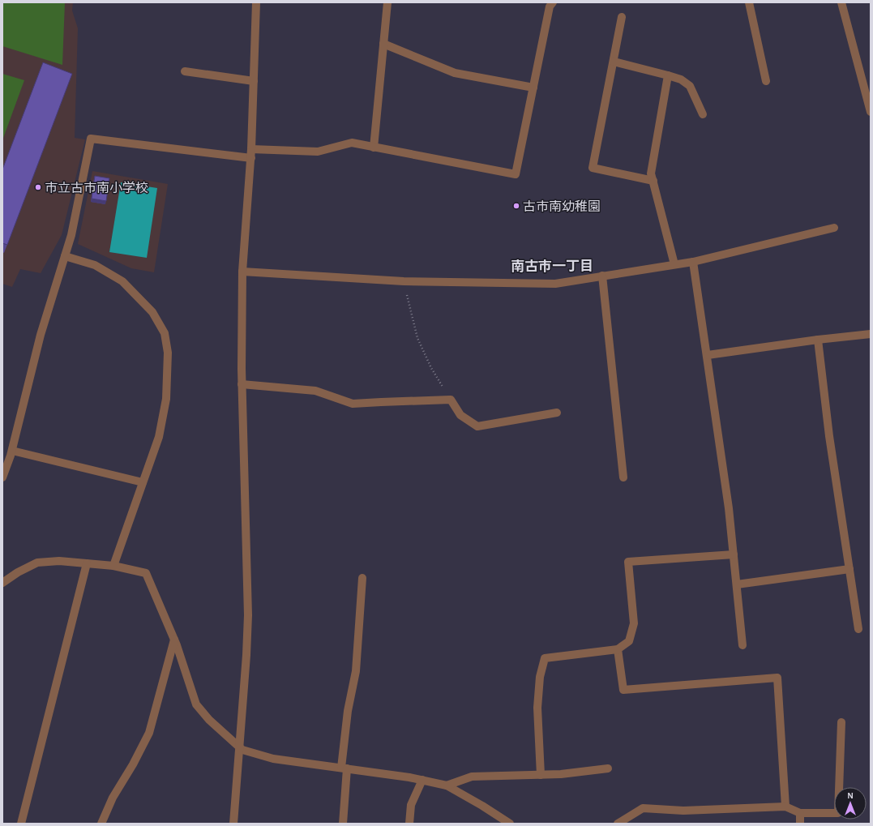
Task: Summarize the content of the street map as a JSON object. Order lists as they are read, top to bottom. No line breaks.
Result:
{"districts":["南古市一丁目"],"places":["市立古市南小学校","古市南幼稚園"],"north":"top"}
